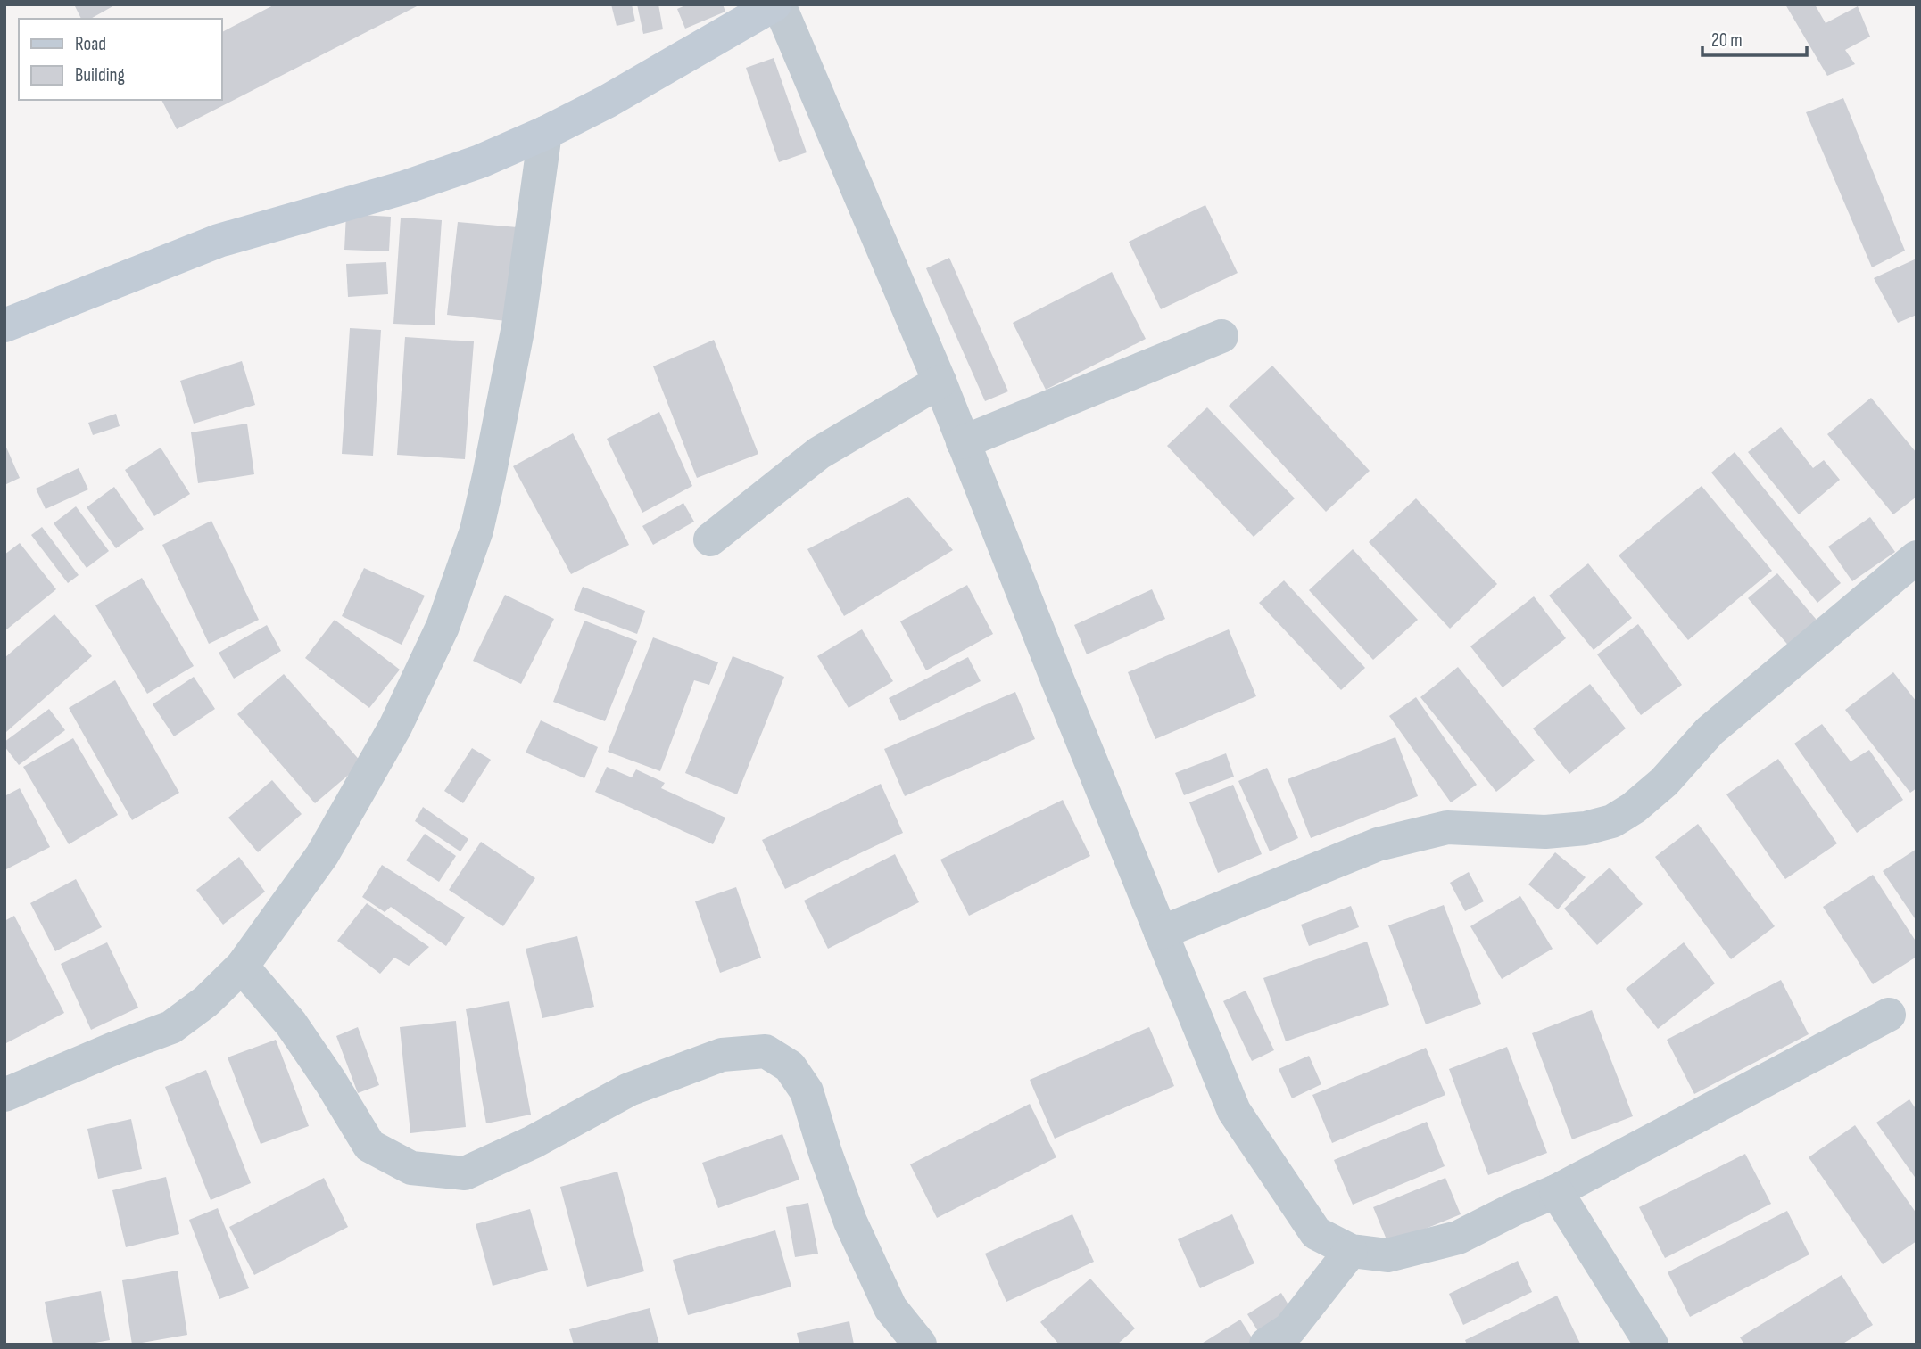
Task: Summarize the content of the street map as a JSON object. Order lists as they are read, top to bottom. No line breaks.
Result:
{"legend":["Road","Building"],"scale_bar":"20 m"}
